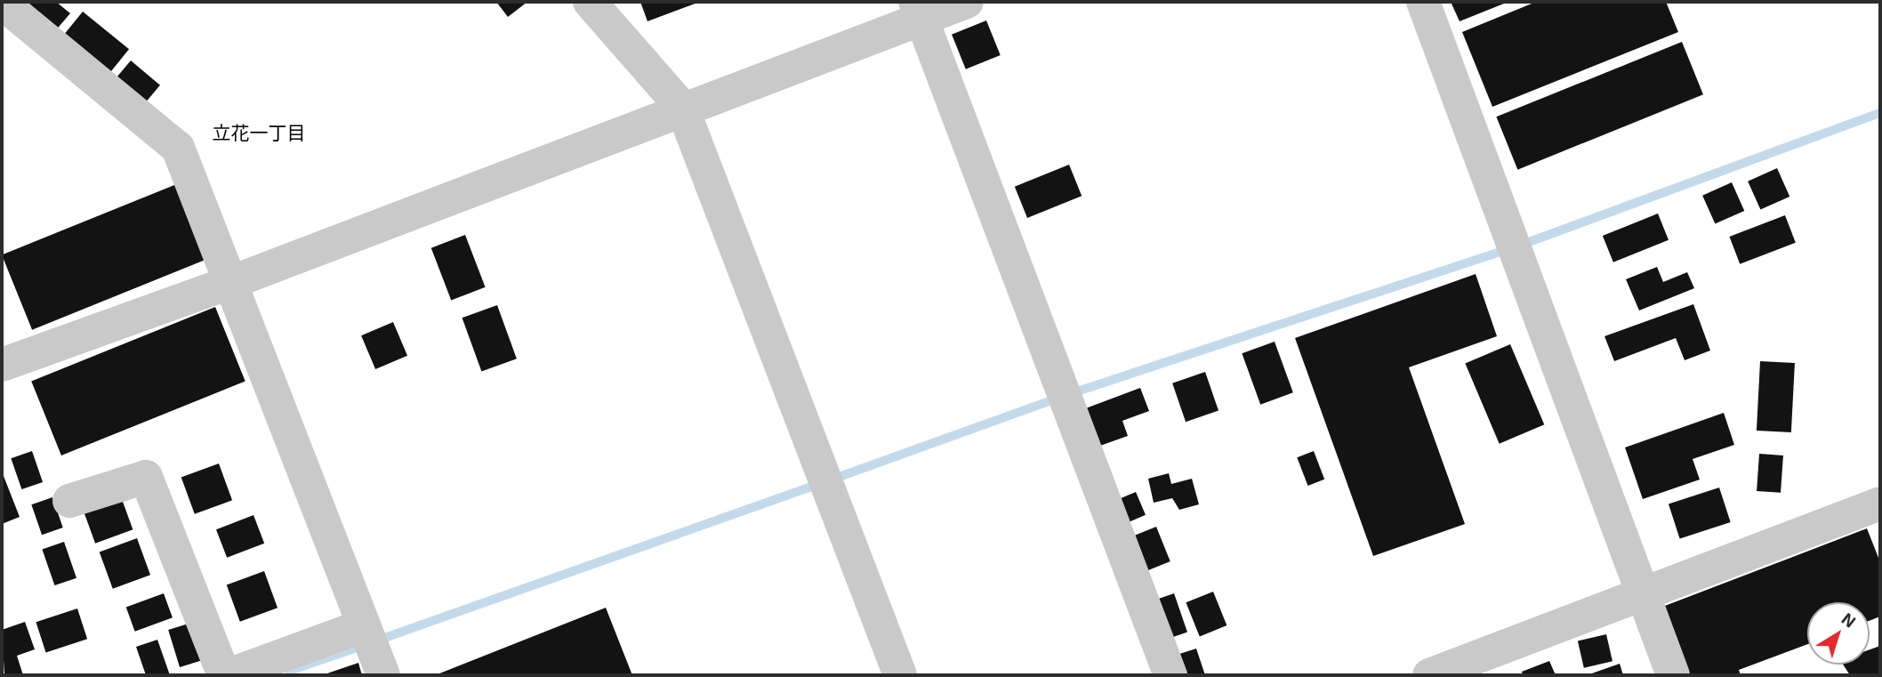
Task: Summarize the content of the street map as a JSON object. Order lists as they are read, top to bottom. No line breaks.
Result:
{"districts":["立花一丁目"],"north":"top right"}
